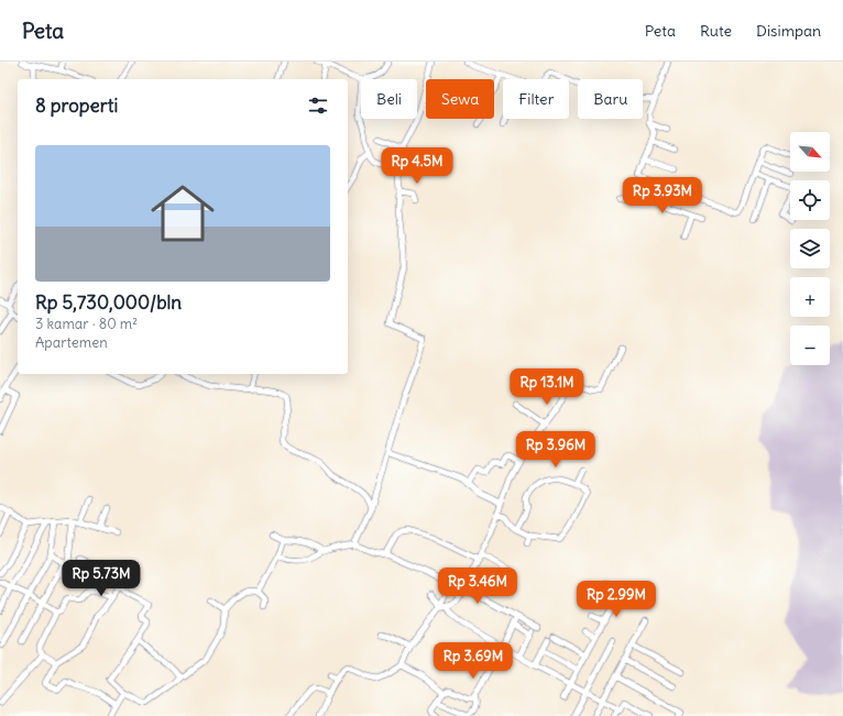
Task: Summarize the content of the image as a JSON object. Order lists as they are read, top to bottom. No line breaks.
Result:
{"north":"bottom right","page":{"header":"Peta","nav":["Peta","Rute","Disimpan"],"chip":["Beli","Sewa","Filter","Baru"],"heading":"8 properti","map_buttons":["+","−"],"list":[{"name":"Rp 5,730,000/bln","note":"3 kamar · 80 m² · Apartemen"}],"price":["Rp 4.5M","Rp 3.93M","Rp 13.1M","Rp 3.96M","Rp 5.73M","Rp 3.46M","Rp 2.99M","Rp 3.69M"]}}
